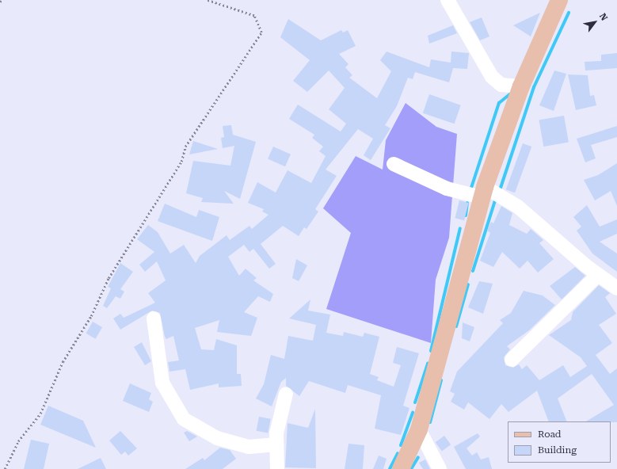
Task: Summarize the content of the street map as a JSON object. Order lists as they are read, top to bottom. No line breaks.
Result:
{"legend":["Road","Building"],"north":"top right"}
